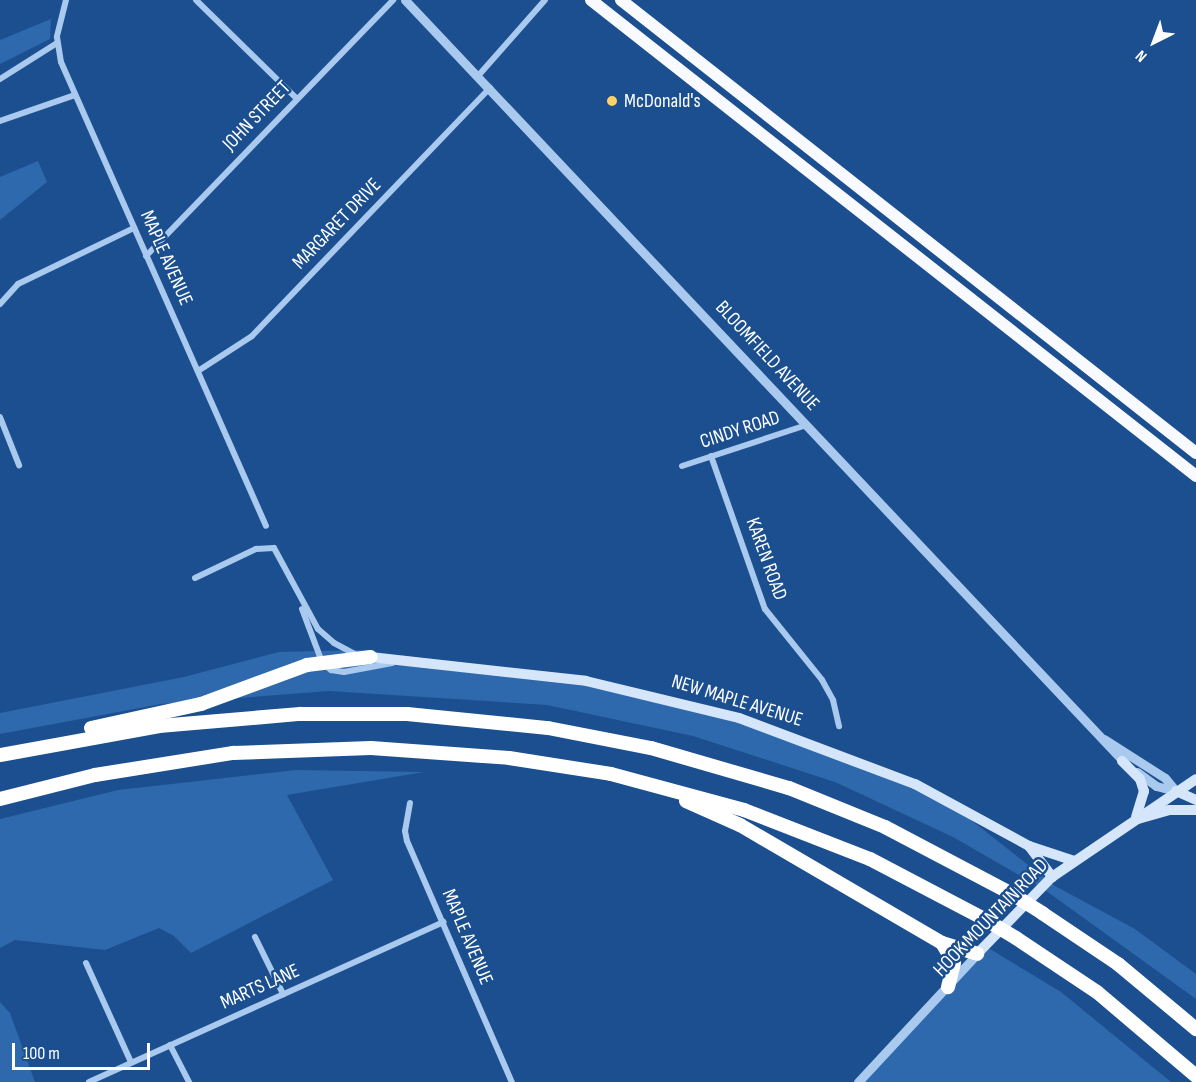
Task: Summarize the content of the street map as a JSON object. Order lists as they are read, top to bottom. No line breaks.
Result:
{"streets":{"main road":["BLOOMFIELD AVENUE","NEW MAPLE AVENUE","HOOK MOUNTAIN ROAD"],"street":["JOHN STREET","MARGARET DRIVE","MAPLE AVENUE","CINDY ROAD","KAREN ROAD","MARTS LANE"]},"crossings":[["JOHN STREET","MAPLE AVENUE"],["MARGARET DRIVE","MAPLE AVENUE"],["MARGARET DRIVE","BLOOMFIELD AVENUE"],["MAPLE AVENUE","MARTS LANE"],["BLOOMFIELD AVENUE","CINDY ROAD"],["BLOOMFIELD AVENUE","HOOK MOUNTAIN ROAD"],["CINDY ROAD","KAREN ROAD"],["NEW MAPLE AVENUE","HOOK MOUNTAIN ROAD"]],"places":["McDonald's"],"scale_bar":"100 m","north":"bottom left"}
